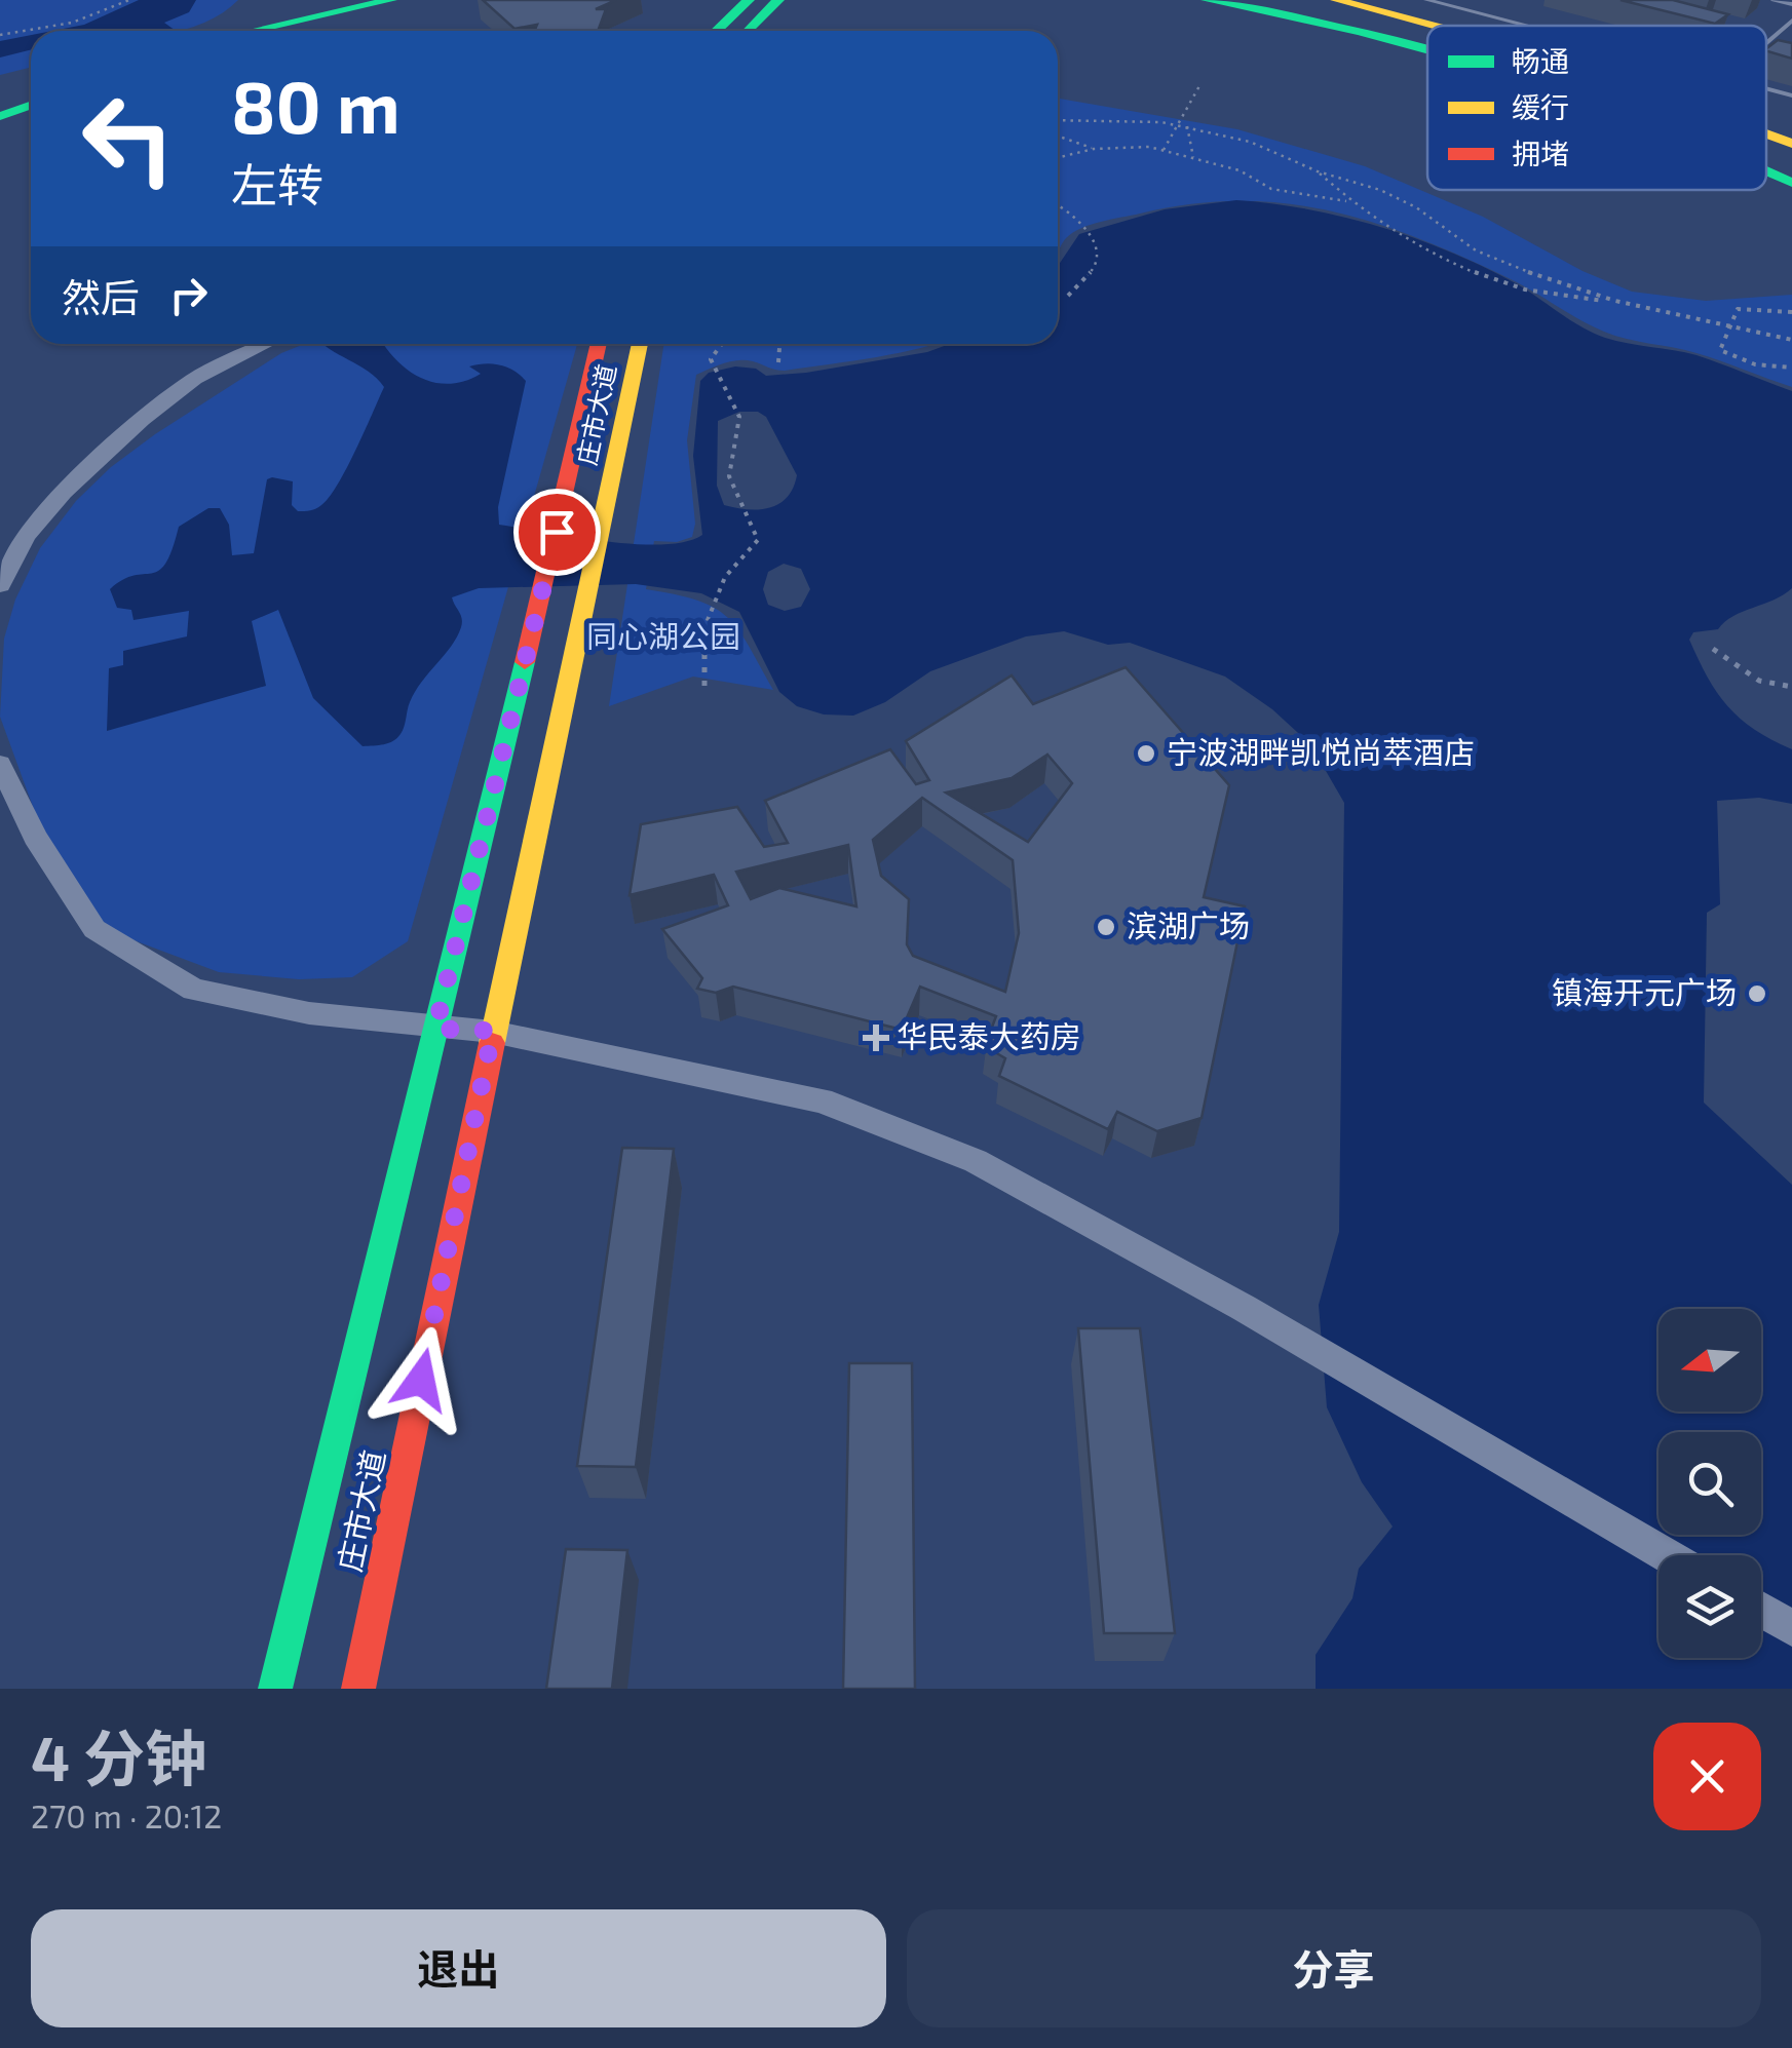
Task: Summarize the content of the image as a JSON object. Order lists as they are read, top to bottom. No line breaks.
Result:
{"streets":{"street":["庄市大道"]},"parks":["同心湖公园"],"places":{"other":["宁波湖畔凯悦尚萃酒店","滨湖广场","镇海开元广场"],"health":["华民泰大药房"]},"legend":["畅通","缓行","拥堵"],"north":"left","page":{"turn":["80 m","左转"],"then":"然后","heading":["4 分钟","270 m · 20:12"],"buttons":["退出","分享"]}}
